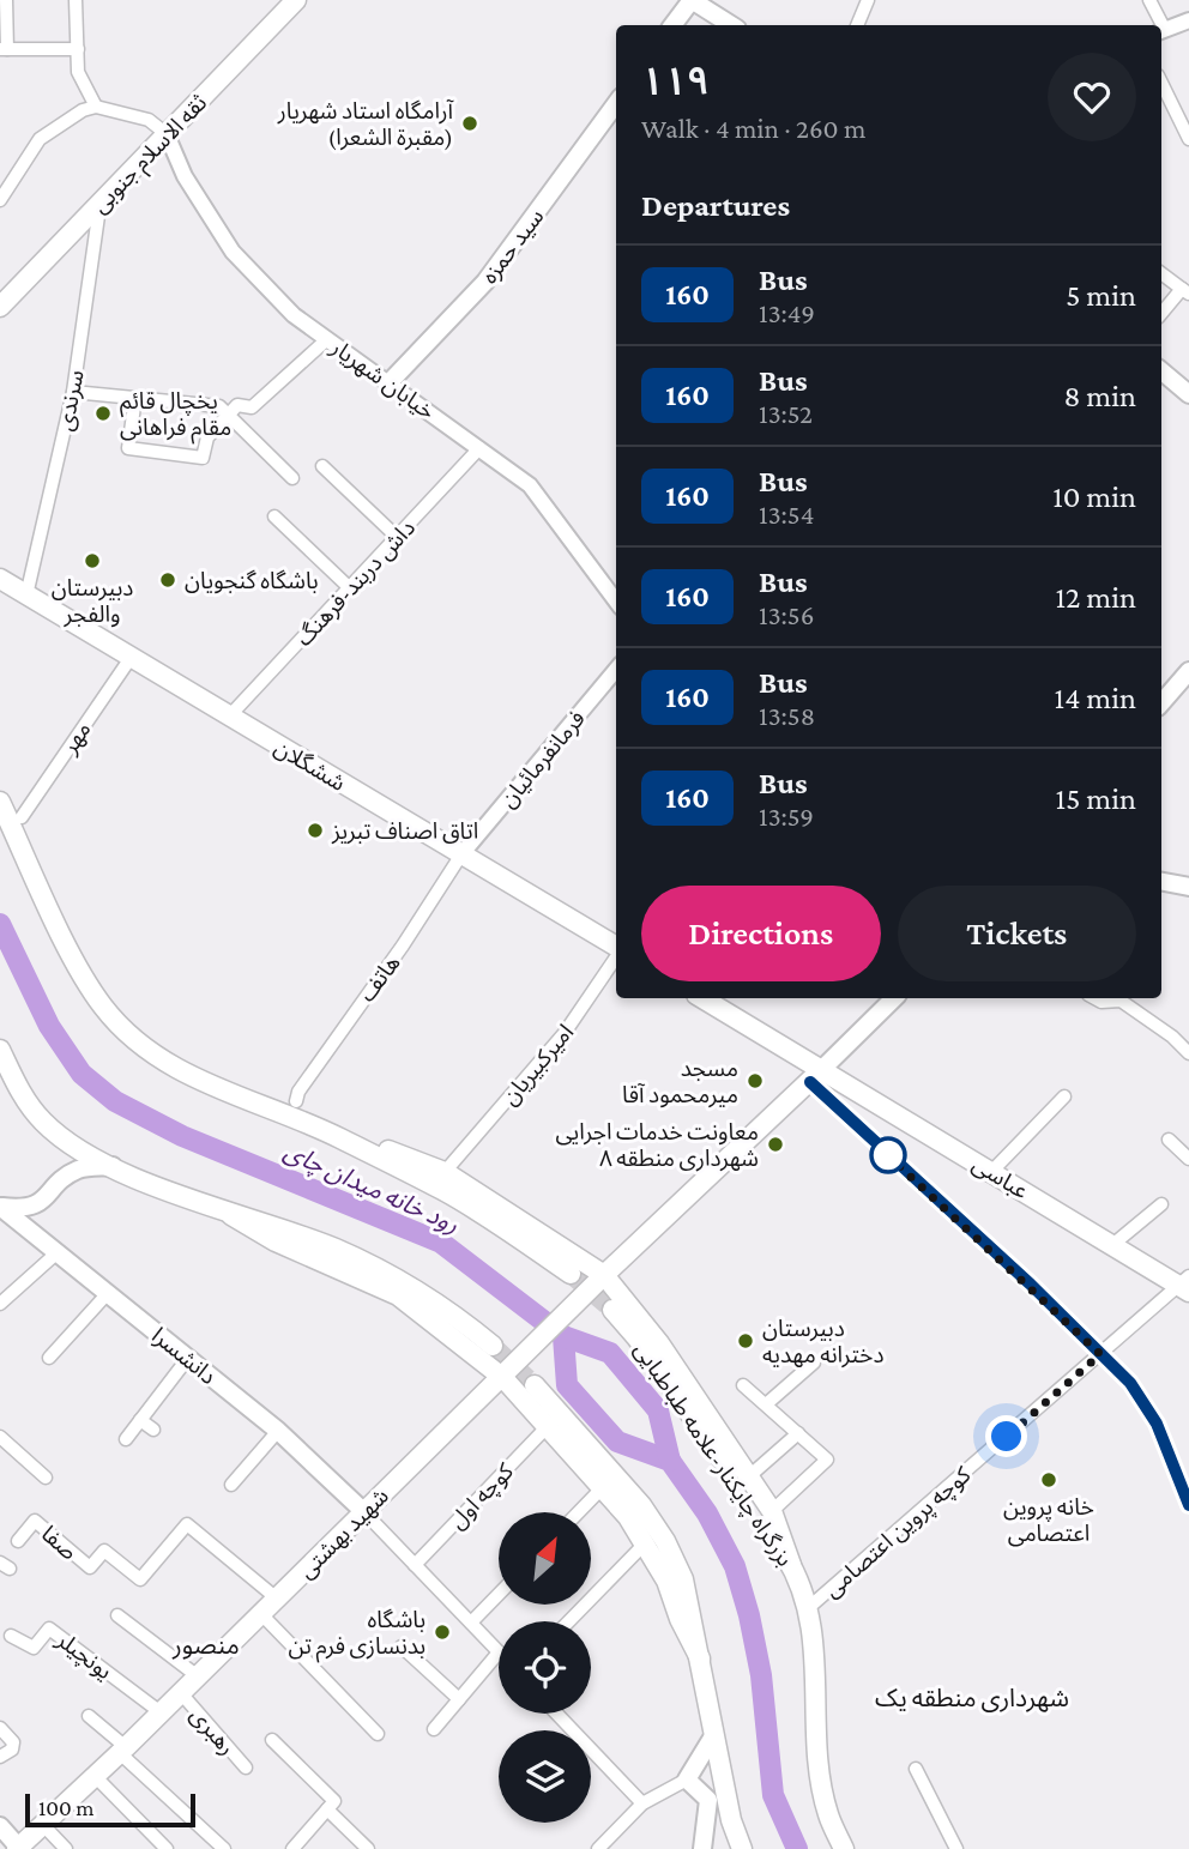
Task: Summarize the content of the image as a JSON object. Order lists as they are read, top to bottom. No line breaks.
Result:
{"streets":{"main road":["ثقه الاسلام جنوبی","سید حمزه","ششگلان","عباسى","دانشسرا","بزرگراه چایکنار-علامه طباطبایی","شهید بهشتى"],"street":["خیابان شهریار","سرندی","داش دربند-فرهنگ","مهر","فرمانفرمائیان","هاتف","امیرکبیریان","کوچه اول","کوچه پروین اعتصامی","صفا","یونچیلر","رهبری"]},"crossings":[["ثقه الاسلام جنوبی","خیابان شهریار"],["ثقه الاسلام جنوبی","سرندی"],["سید حمزه","خیابان شهریار"],["خیابان شهریار","داش دربند-فرهنگ"],["سرندی","ششگلان"],["داش دربند-فرهنگ","ششگلان"],["مهر","ششگلان"],["فرمانفرمائیان","ششگلان"],["فرمانفرمائیان","هاتف"],["ششگلان","هاتف"],["عباسى","کوچه پروین اعتصامی"],["دانشسرا","شهید بهشتى"],["بزرگراه چایکنار-علامه طباطبایی","کوچه پروین اعتصامی"],["شهید بهشتى","صفا"],["شهید بهشتى","یونچیلر"],["شهید بهشتى","رهبری"]],"districts":["منصور","شهرداری منطقه یک"],"water":["رود خانه میدان چای"],"places":["آرامگاه استاد شهریار (مقبرة الشعرا)","یخچال قائم مقام فراهانی","دبیرستان والفجر","باشگاه گنجویان","اتاق اصناف تبریز","مسجد میرمحمود آقا","معاونت خدمات اجرایی شهرداری منطقه ۸","دبیرستان دخترانه مهدیه","خانه پروین اعتصامی","باشگاه بدنسازی فرم تن"],"lines":["bus line 160"],"scale_bar":"100 m","north":"top right","page":{"heading":[["۱۱۹","Walk · 4 min · 260 m"],"Departures"],"list":[{"mark":"160","name":"Bus","note":"13:49","value":"5 min"},{"mark":"160","name":"Bus","note":"13:52","value":"8 min"},{"mark":"160","name":"Bus","note":"13:54","value":"10 min"},{"mark":"160","name":"Bus","note":"13:56","value":"12 min"},{"mark":"160","name":"Bus","note":"13:58","value":"14 min"},{"mark":"160","name":"Bus","note":"13:59","value":"15 min"}],"buttons":["Directions","Tickets"],"scale":"100 m"}}
